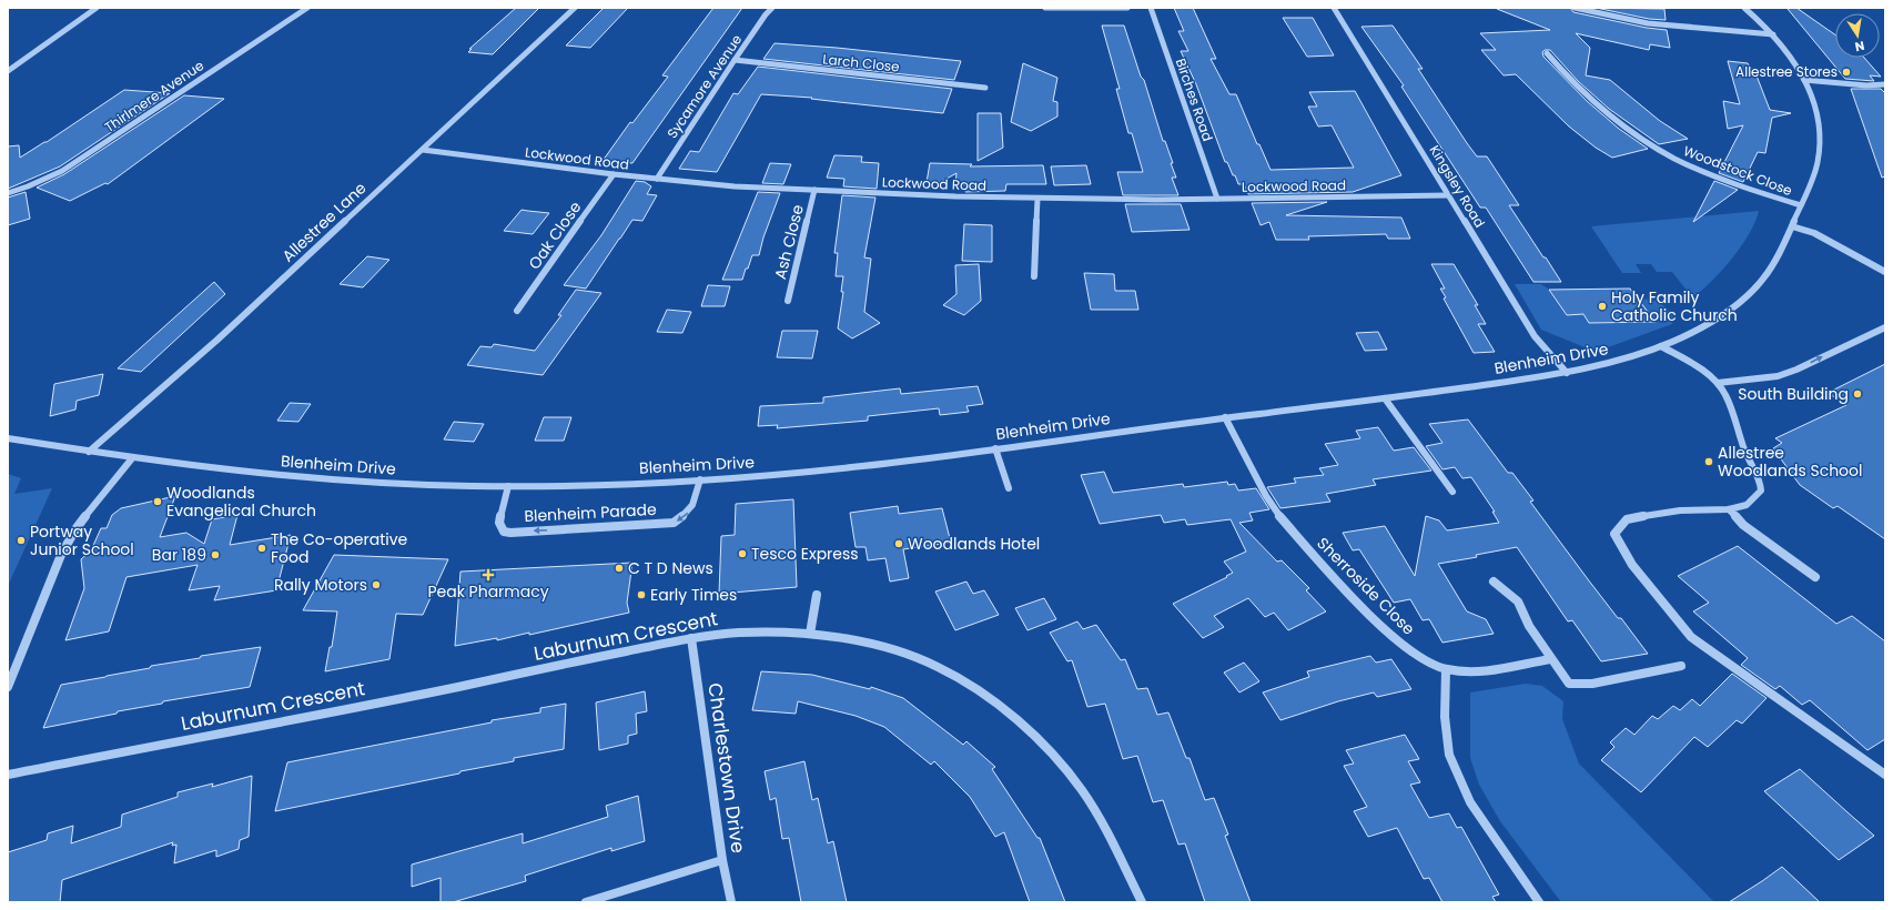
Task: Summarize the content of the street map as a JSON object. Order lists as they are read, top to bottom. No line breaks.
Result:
{"streets":{"street":["Larch Close","Sycamore Avenue","Thirlmere Avenue","Birches Road","Lockwood Road","Woodstock Close","Kingsley Road","Allestree Lane","Oak Close","Ash Close","Blenheim Drive","Blenheim Parade","Sherroside Close","Laburnum Crescent","Charlestown Drive"]},"crossings":[["Larch Close","Sycamore Avenue"],["Sycamore Avenue","Lockwood Road"],["Birches Road","Lockwood Road"],["Lockwood Road","Kingsley Road"],["Lockwood Road","Allestree Lane"],["Lockwood Road","Oak Close"],["Lockwood Road","Ash Close"],["Woodstock Close","Blenheim Drive"],["Kingsley Road","Blenheim Drive"],["Allestree Lane","Blenheim Drive"],["Blenheim Drive","Blenheim Parade"],["Blenheim Drive","Sherroside Close"],["Laburnum Crescent","Charlestown Drive"]],"places":{"other":["Allestree Stores","Holy Family Catholic Church","South Building","Allestree Woodlands School","Woodlands Evangelical Church","Portway Junior School","Woodlands Hotel","The Co-operative Food","Tesco Express","Bar 189","C T D News","Rally Motors","Early Times"],"health":["Peak Pharmacy"]},"north":"bottom"}
